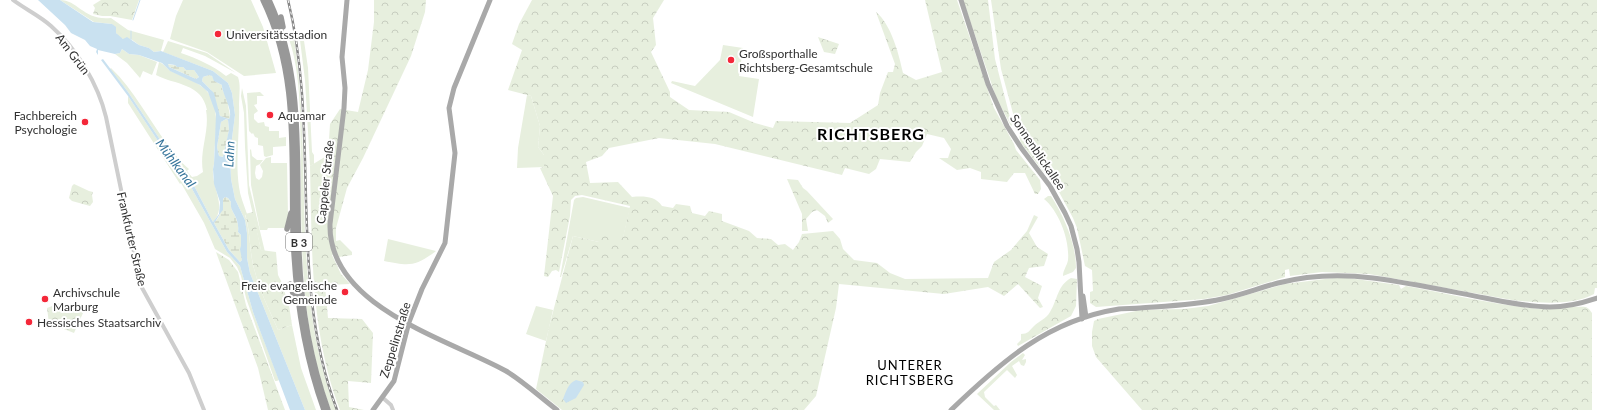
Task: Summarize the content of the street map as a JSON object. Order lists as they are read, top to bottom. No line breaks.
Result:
{"streets":{"highway":["B 3"],"main road":["Sonnenblickallee","Cappeler Straße","Zeppelinstraße"],"street":["Am Grün","Frankfurter Straße"]},"crossings":[["Am Grün","Frankfurter Straße"],["Cappeler Straße","Zeppelinstraße"]],"districts":["RICHTSBERG","UNTERER RICHTSBERG"],"water":["Lahn","Mühlkanal"],"places":["Universitätsstadion","Großsporthalle Richtsberg-Gesamtschule","Aquamar","Fachbereich Psychologie","Freie evangelische Gemeinde","Archivschule Marburg","Hessisches Staatsarchiv"]}
